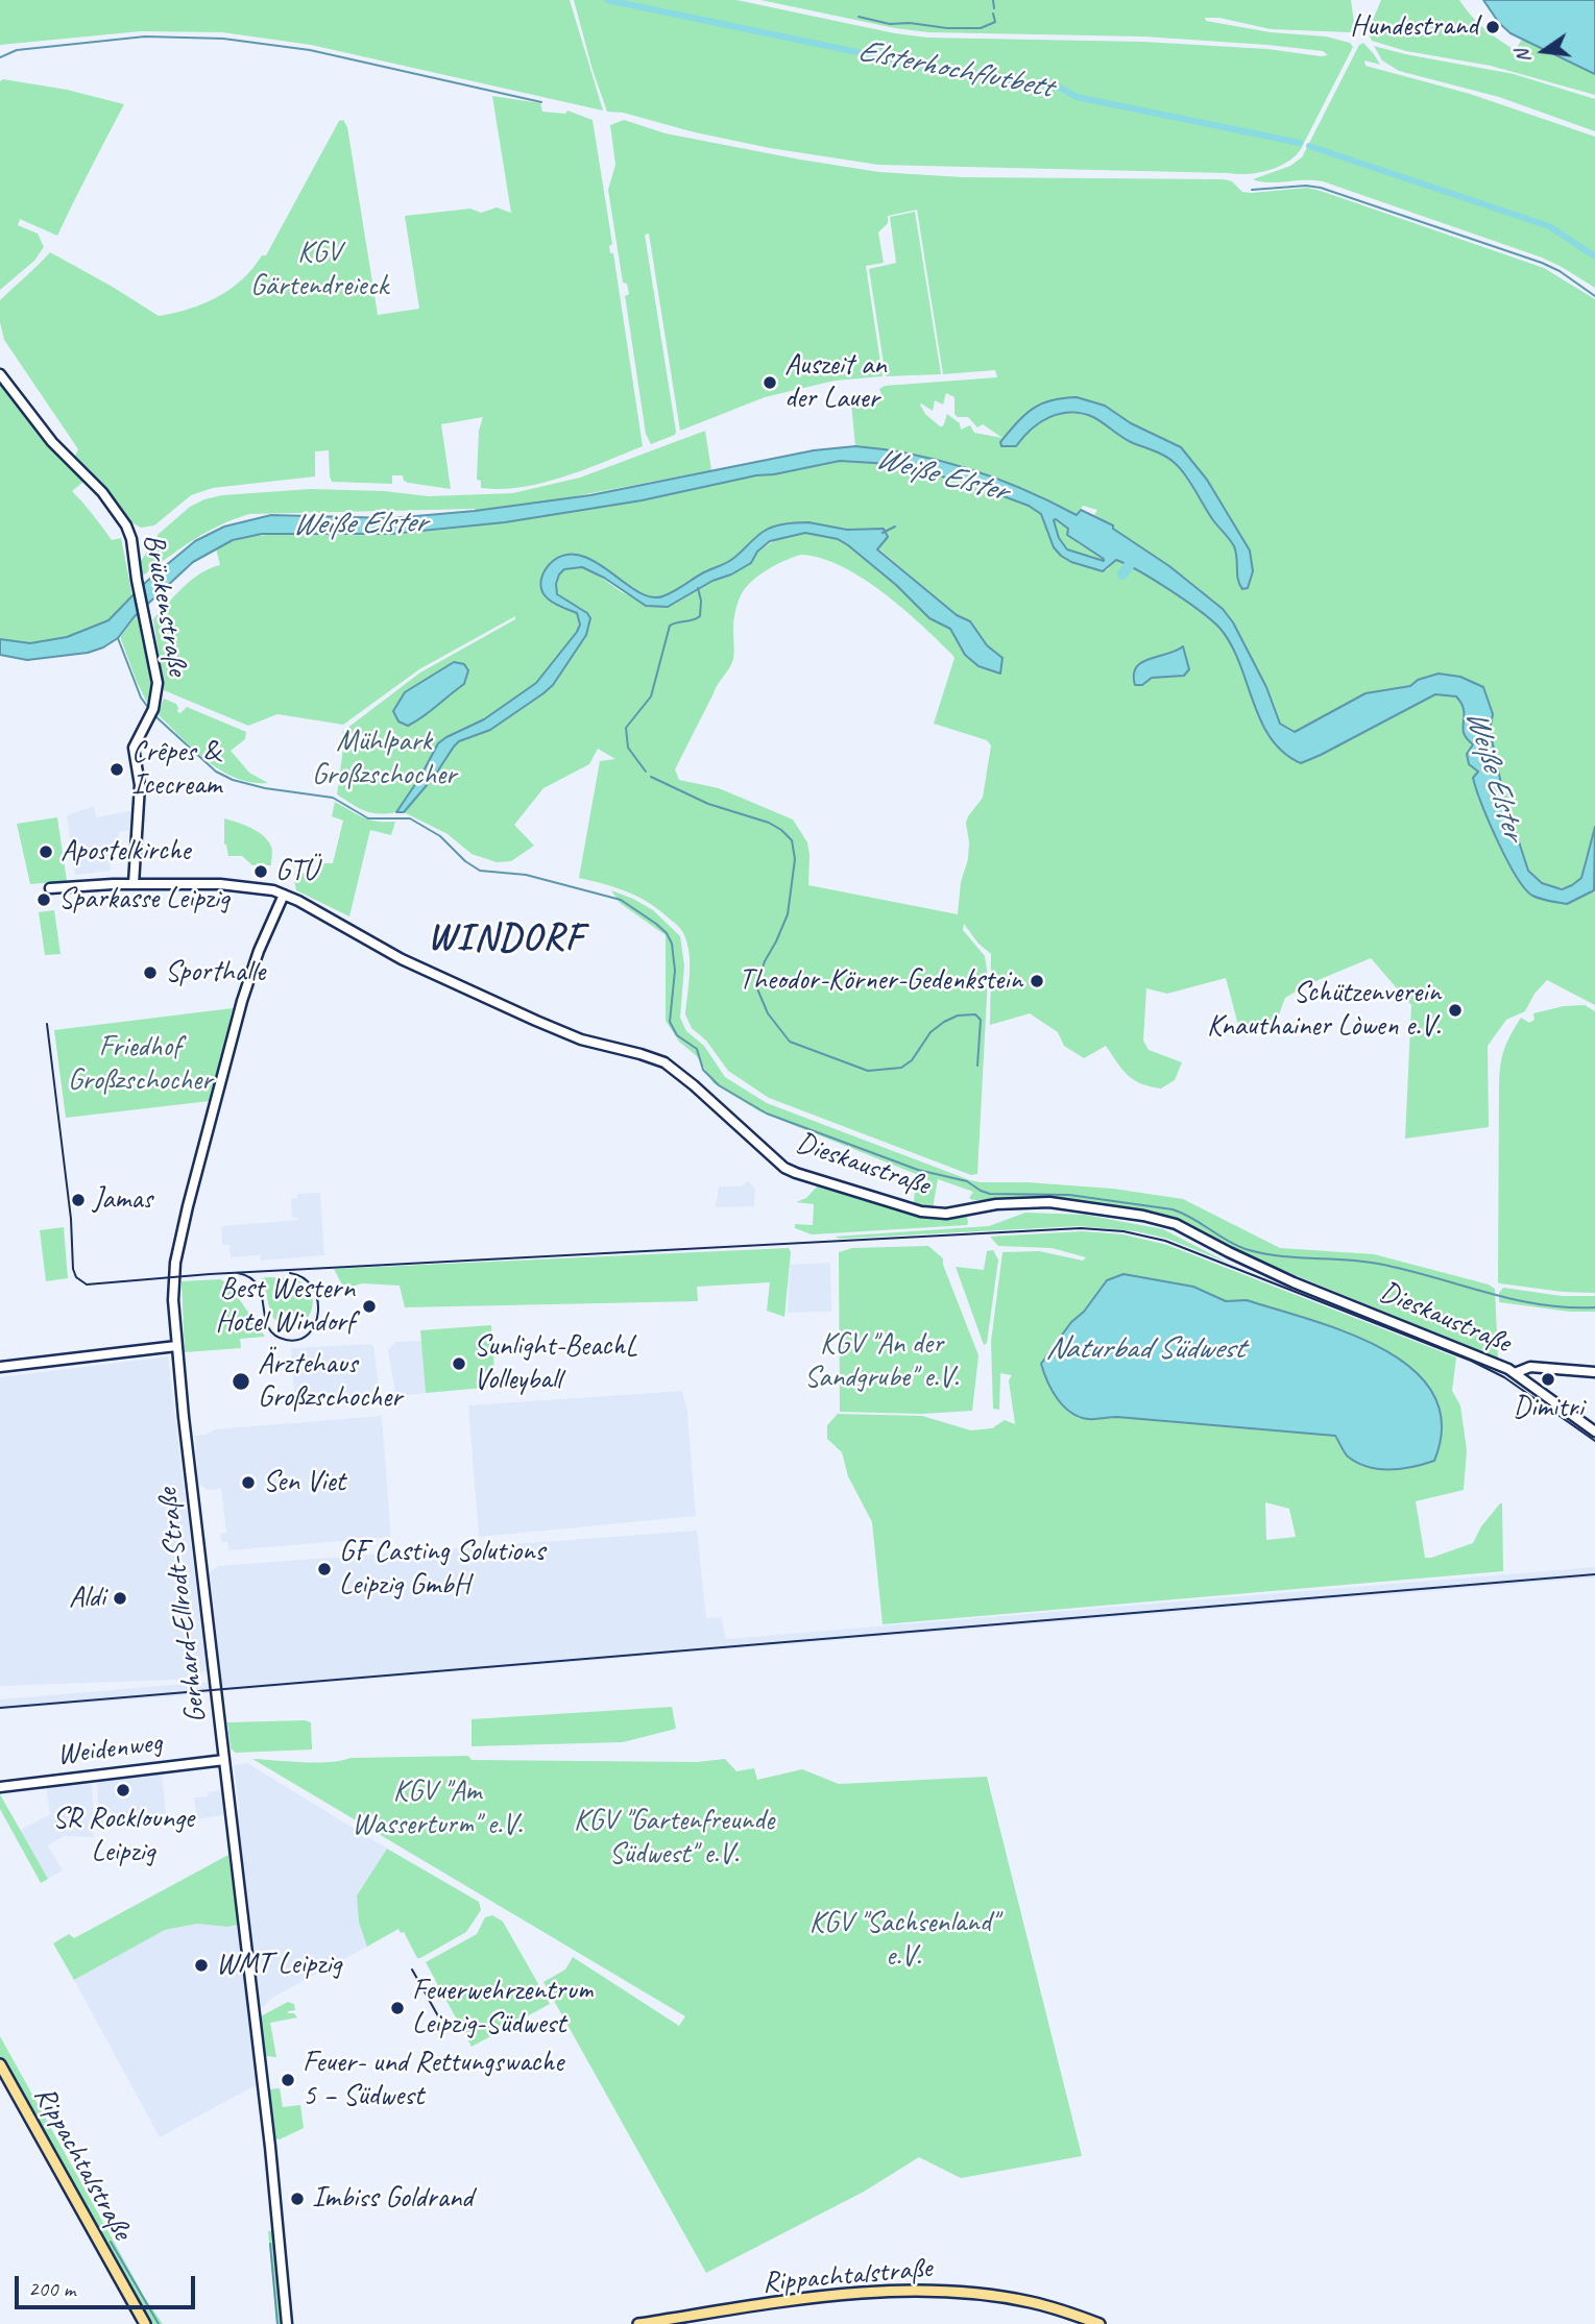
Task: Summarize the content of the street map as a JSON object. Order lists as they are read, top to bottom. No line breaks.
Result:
{"streets":{"main road":["Brückenstraße","Dieskaustraße","Gerhard-Ellrodt-Straße","Weidenweg","Rippachtalstraße"]},"crossings":[["Brückenstraße","Dieskaustraße"],["Dieskaustraße","Gerhard-Ellrodt-Straße"],["Gerhard-Ellrodt-Straße","Weidenweg"]],"districts":["WINDORF"],"water":["Elsterhochflutbett","Weiße Elster","Naturbad Südwest"],"parks":["KGV Gärtendreieck","Mühlpark Großzschocher","Friedhof Großzschocher","KGV \"An der Sandgrube\" e.V.","KGV \"Am Wasserturm\" e.V.","KGV \"Gartenfreunde Südwest\" e.V.","KGV \"Sachsenland\" e.V."],"places":["Hundestrand","Auszeit an der Lauer","Crêpes & Icecream","Apostelkirche","GTÜ","Sparkasse Leipzig","Sporthalle","Theodor-Körner-Gedenkstein","Schützenverein Knauthainer Lòwen e.V.","Jamas","Best Western Hotel Windorf","Sunlight-BeachL Volleyball","Dimitri","Ärztehaus Großzschocher","Sen Viet","GF Casting Solutions Leipzig GmbH","Aldi","SR Rocklounge Leipzig","WMT Leipzig","Feuerwehrzentrum Leipzig-Südwest","Feuer- und Rettungswache 5 – Südwest","Imbiss Goldrand"],"scale_bar":"200 m","north":"left"}
